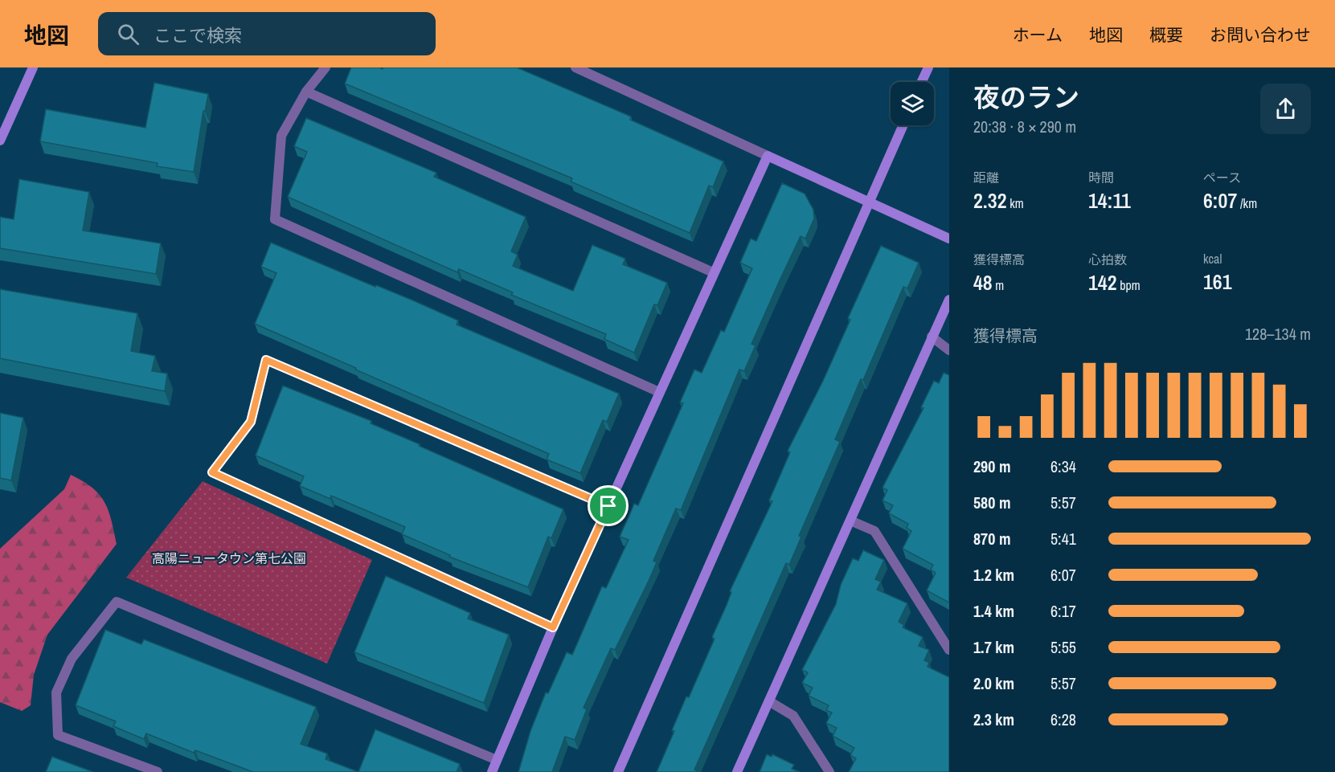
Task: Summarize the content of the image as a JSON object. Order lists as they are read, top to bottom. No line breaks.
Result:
{"parks":["高陽ニュータウン第七公園"],"page":{"header":"地図","search":"ここで検索","nav":["ホーム","地図","概要","お問い合わせ"],"heading":["夜のラン","20:38 · 8 × 290 m"],"stats":[["距離","2.32 km"],["時間","14:11"],["ペース","6:07 /km"],["獲得標高","48 m"],["心拍数","142 bpm"],["kcal","161"]],"chart":["獲得標高","128–134 m"],"list":[{"name":"290 m","note":"6:34"},{"name":"580 m","note":"5:57"},{"name":"870 m","note":"5:41"},{"name":"1.2 km","note":"6:07"},{"name":"1.4 km","note":"6:17"},{"name":"1.7 km","note":"5:55"},{"name":"2.0 km","note":"5:57"},{"name":"2.3 km","note":"6:28"}]}}
